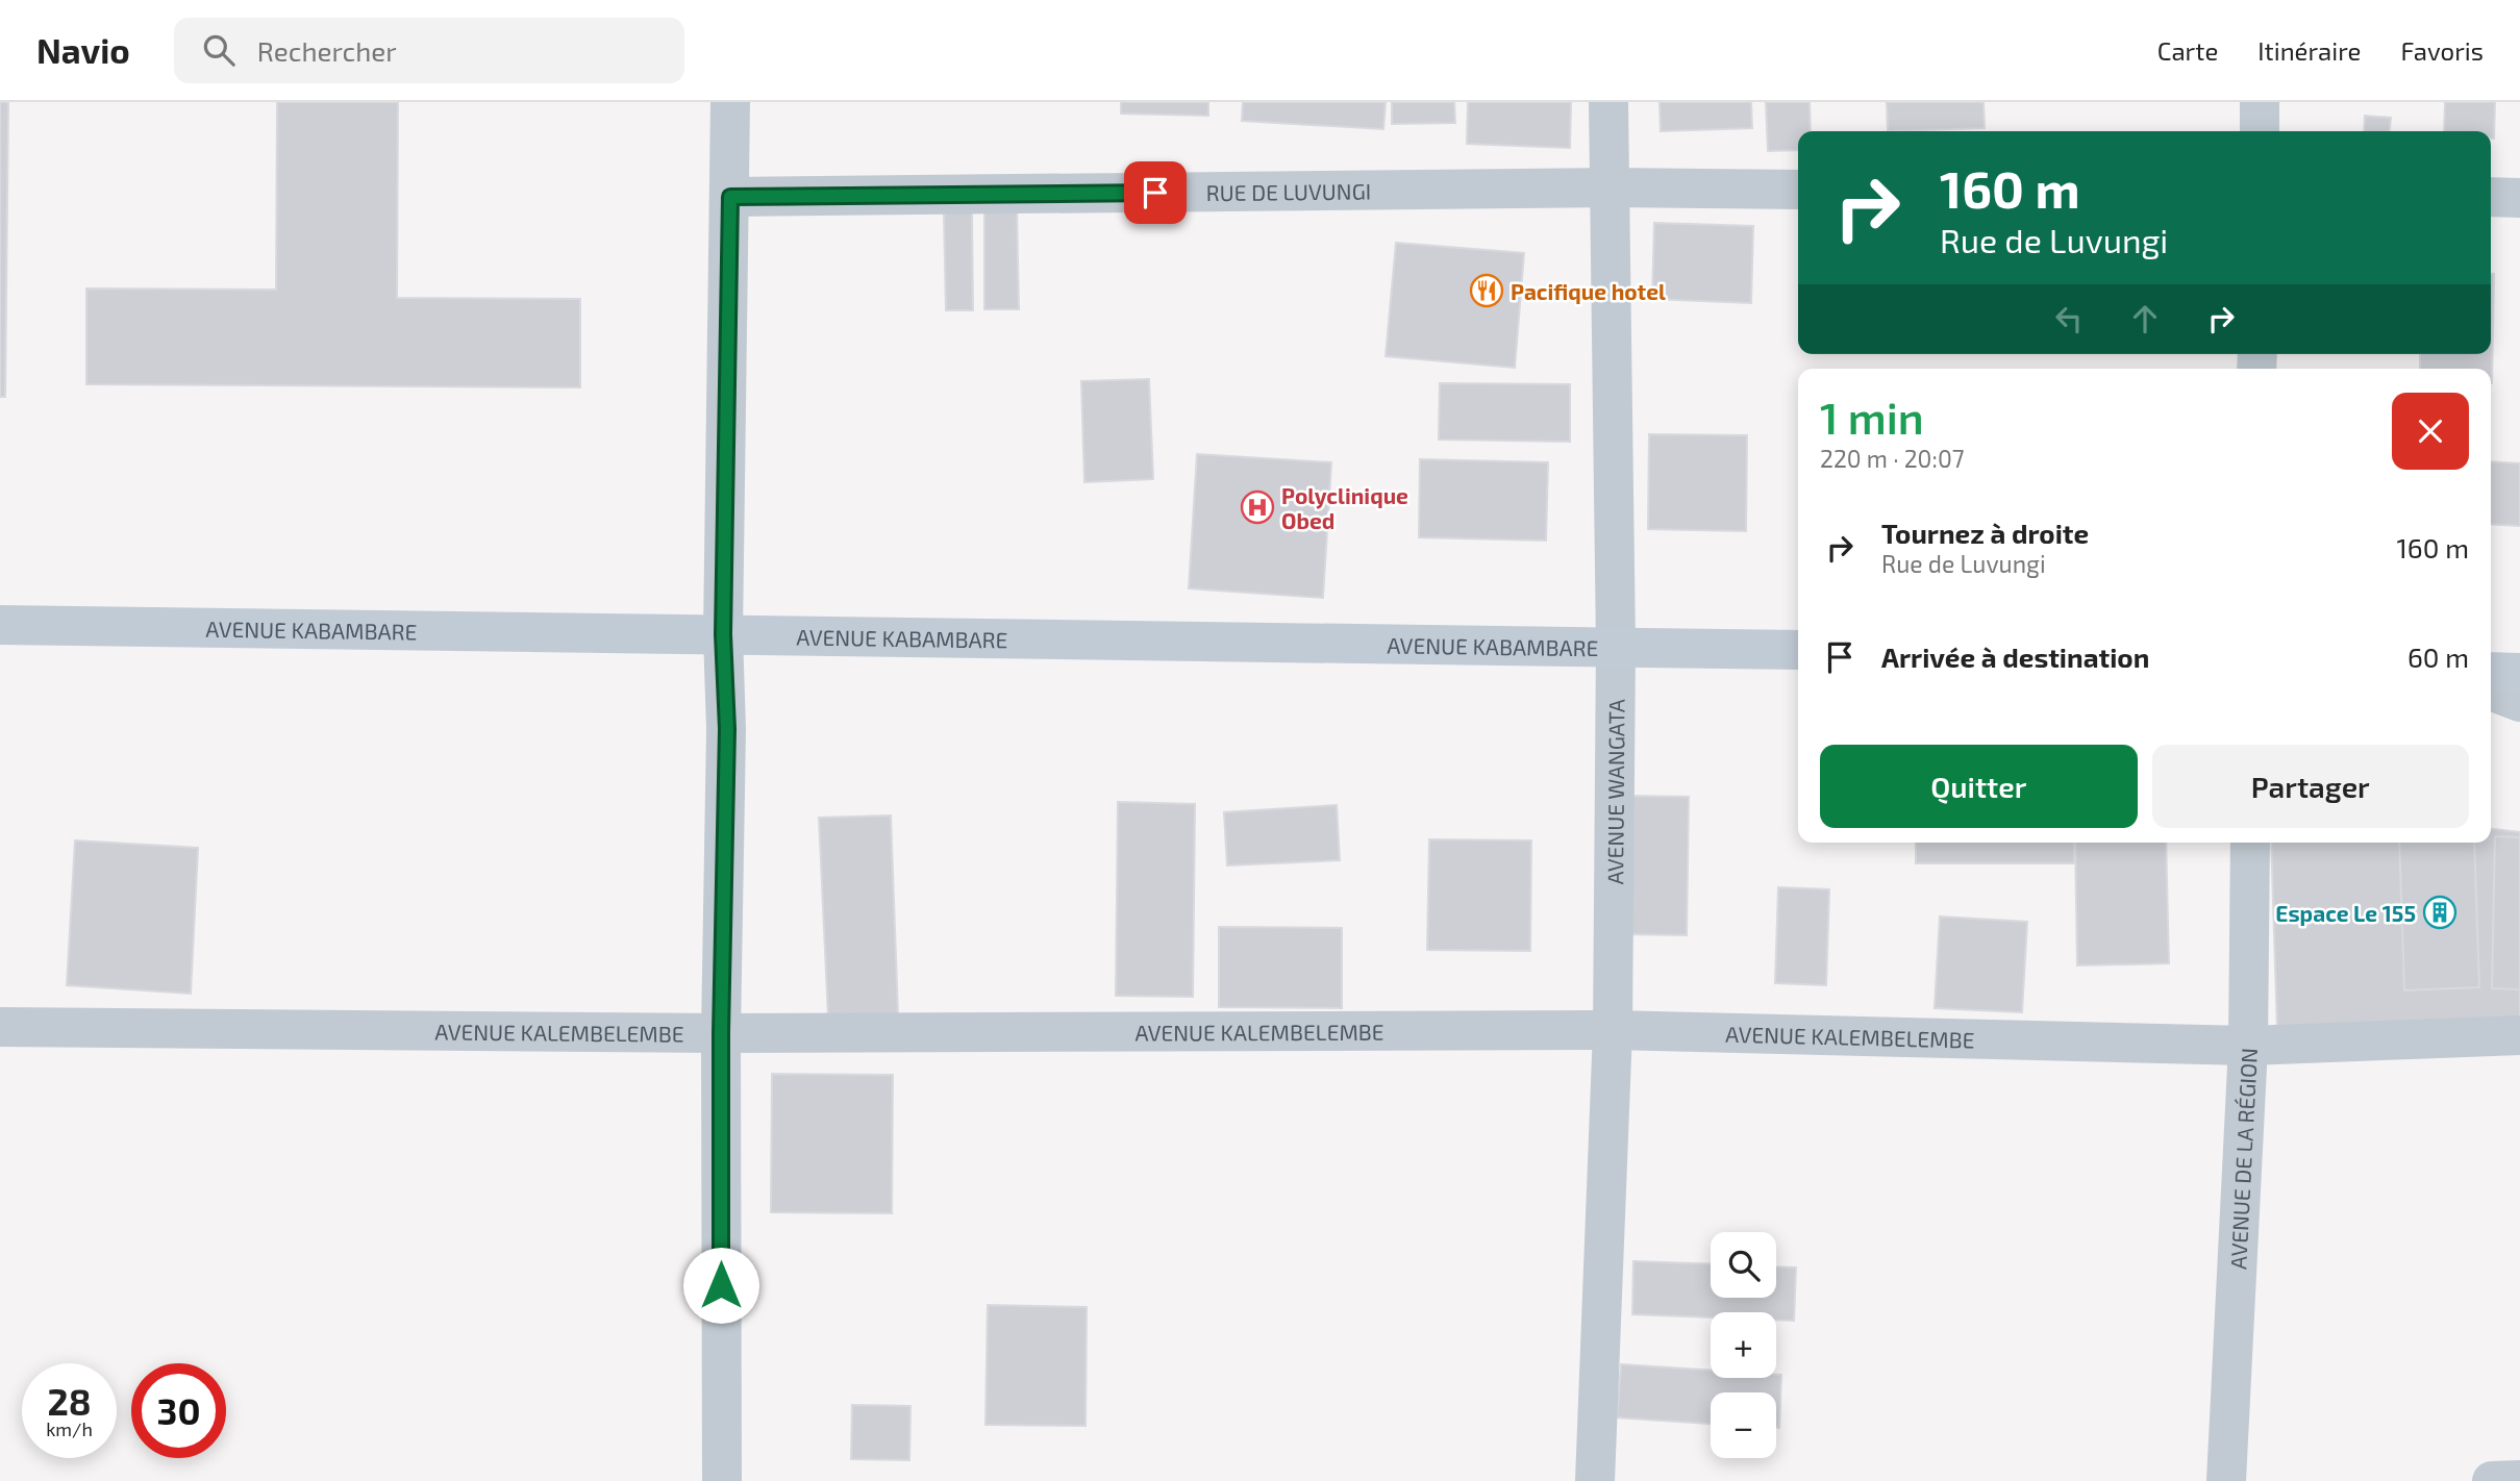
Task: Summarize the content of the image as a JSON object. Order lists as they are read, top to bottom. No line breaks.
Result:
{"streets":{"main road":["AVENUE KABAMBARE"],"street":["RUE DE LUVUNGI","AVENUE WANGATA","AVENUE KALEMBELEMBE","AVENUE DE LA RÉGION"]},"crossings":[["RUE DE LUVUNGI","AVENUE WANGATA"],["AVENUE KABAMBARE","AVENUE WANGATA"],["AVENUE WANGATA","AVENUE KALEMBELEMBE"],["AVENUE KALEMBELEMBE","AVENUE DE LA RÉGION"]],"places":{"restaurant":["Pacifique hotel"],"hospital":["Polyclinique Obed"],"building":["Espace Le 155"]},"page":{"header":"Navio","search":"Rechercher","nav":["Carte","Itinéraire","Favoris"],"turn":["160 m","Rue de Luvungi"],"heading":["1 min","220 m · 20:07"],"list":[{"name":"Tournez à droite","note":"Rue de Luvungi","value":"160 m"},{"name":"Arrivée à destination","value":"60 m"}],"buttons":["Quitter","Partager"],"map_buttons":["+","−"],"speed":"28 km/h","limit":"30"}}
